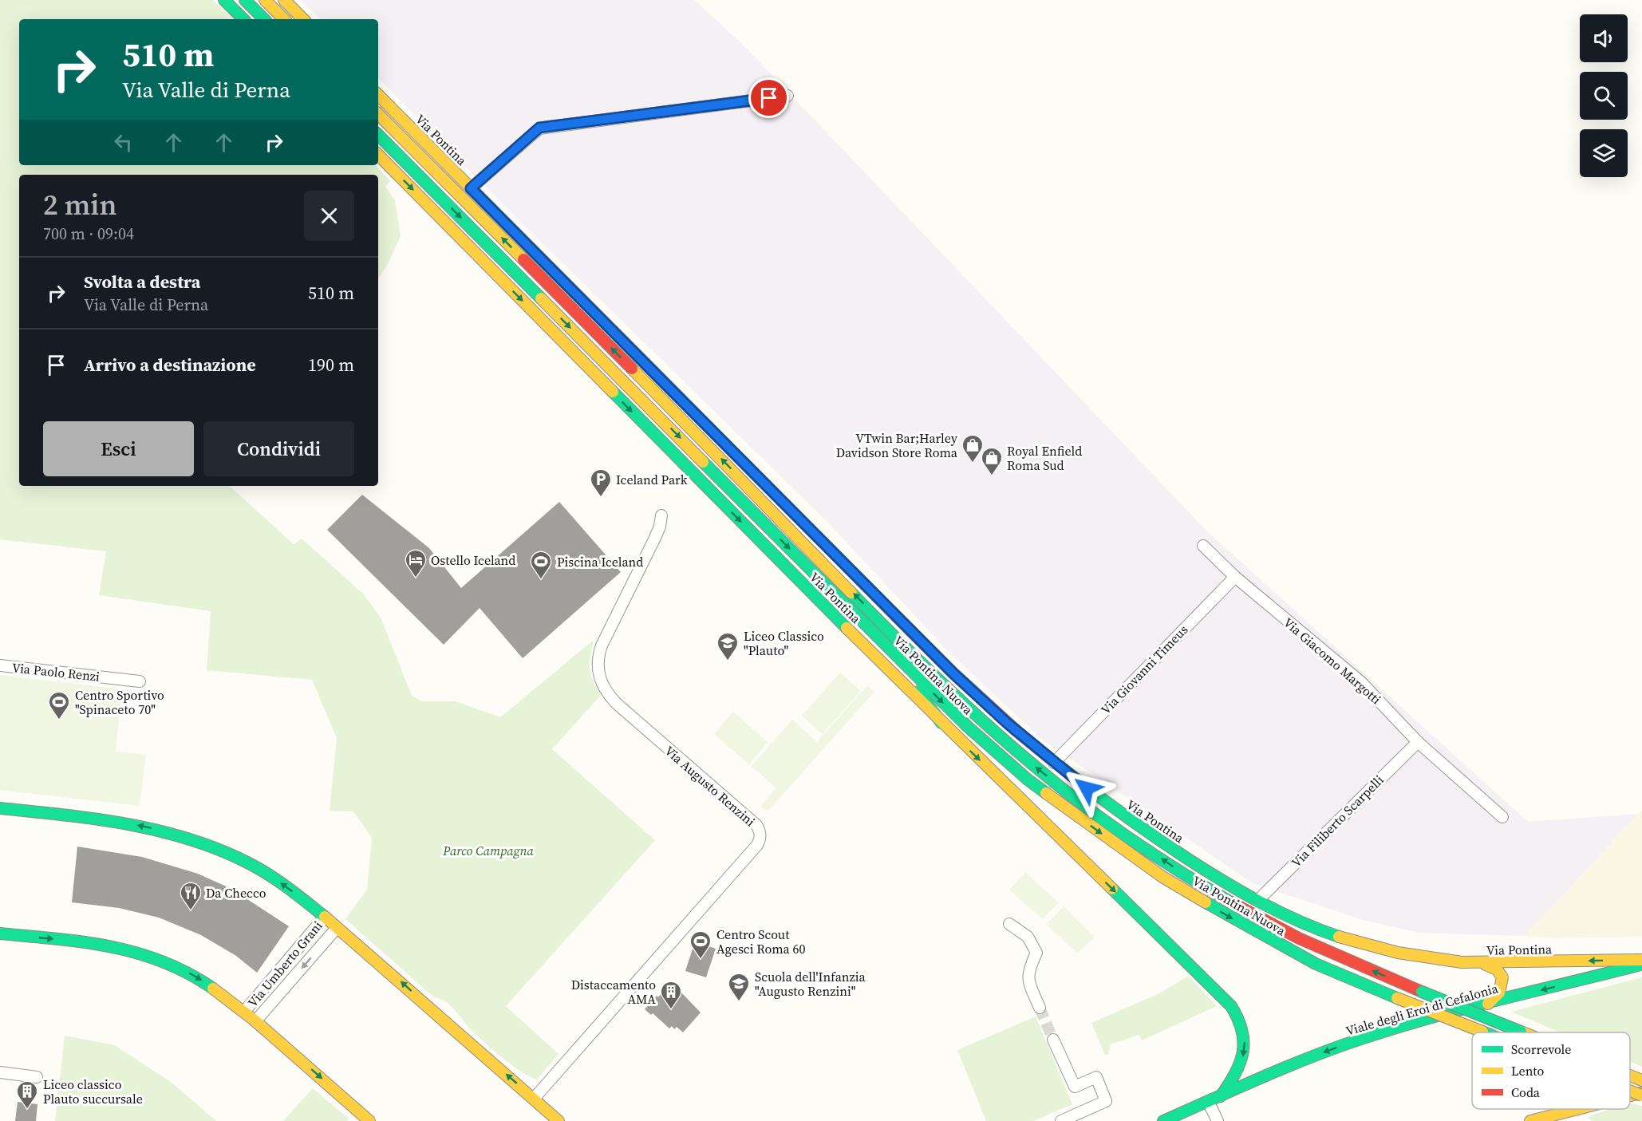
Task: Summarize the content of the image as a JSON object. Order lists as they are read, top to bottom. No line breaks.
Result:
{"streets":{"main road":["Via Pontina","Via Pontina Nuova","Viale degli Eroi di Cefalonia"],"street":["Via Giacomo Margotti","Via Giovanni Timeus","Via Paolo Renzi","Via Augusto Renzini","Via Filiberto Scarpelli","Via Umberto Grani"]},"crossings":[["Via Pontina","Via Giovanni Timeus"],["Via Pontina","Via Pontina Nuova"],["Via Pontina","Via Filiberto Scarpelli"],["Via Pontina","Viale degli Eroi di Cefalonia"],["Via Giacomo Margotti","Via Giovanni Timeus"],["Via Giacomo Margotti","Via Filiberto Scarpelli"]],"one_way":["Viale degli Eroi di Cefalonia"],"parks":["Parco Campagna"],"places":{"shop":["VTwin Bar;Harley Davidson Store Roma","Royal Enfield Roma Sud"],"parking":["Iceland Park"],"hotel":["Ostello Iceland"],"sports":["Piscina Iceland","Centro Sportivo \"Spinaceto 70\"","Centro Scout Agesci Roma 60"],"school or university":["Liceo Classico \"Plauto\"","Scuola dell'Infanzia \"Augusto Renzini\""],"restaurant":["Da Checco"],"building":["Distaccamento AMA","Liceo classico Plauto succursale"]},"legend":["Scorrevole","Lento","Coda"],"page":{"turn":["510 m","Via Valle di Perna"],"heading":["2 min","700 m · 09:04"],"list":[{"name":"Svolta a destra","note":"Via Valle di Perna","value":"510 m"},{"name":"Arrivo a destinazione","value":"190 m"}],"buttons":["Esci","Condividi"]}}
